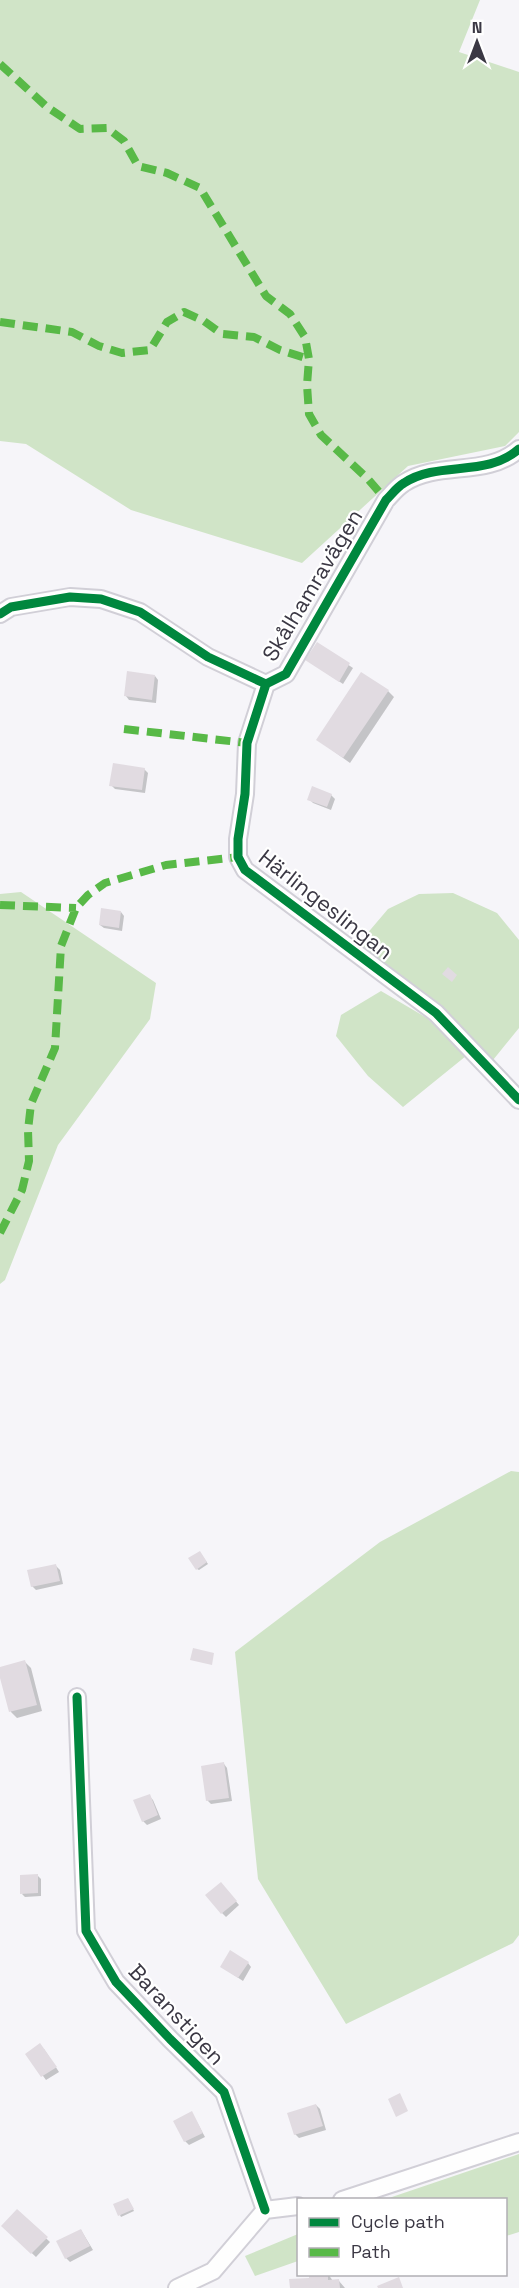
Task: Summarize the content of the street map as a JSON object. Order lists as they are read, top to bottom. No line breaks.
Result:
{"streets":{"street":["Skålhamravägen","Härlingeslingan","Baranstigen"]},"crossings":[["Skålhamravägen","Härlingeslingan"]],"legend":["Cycle path","Path"],"north":"top"}
